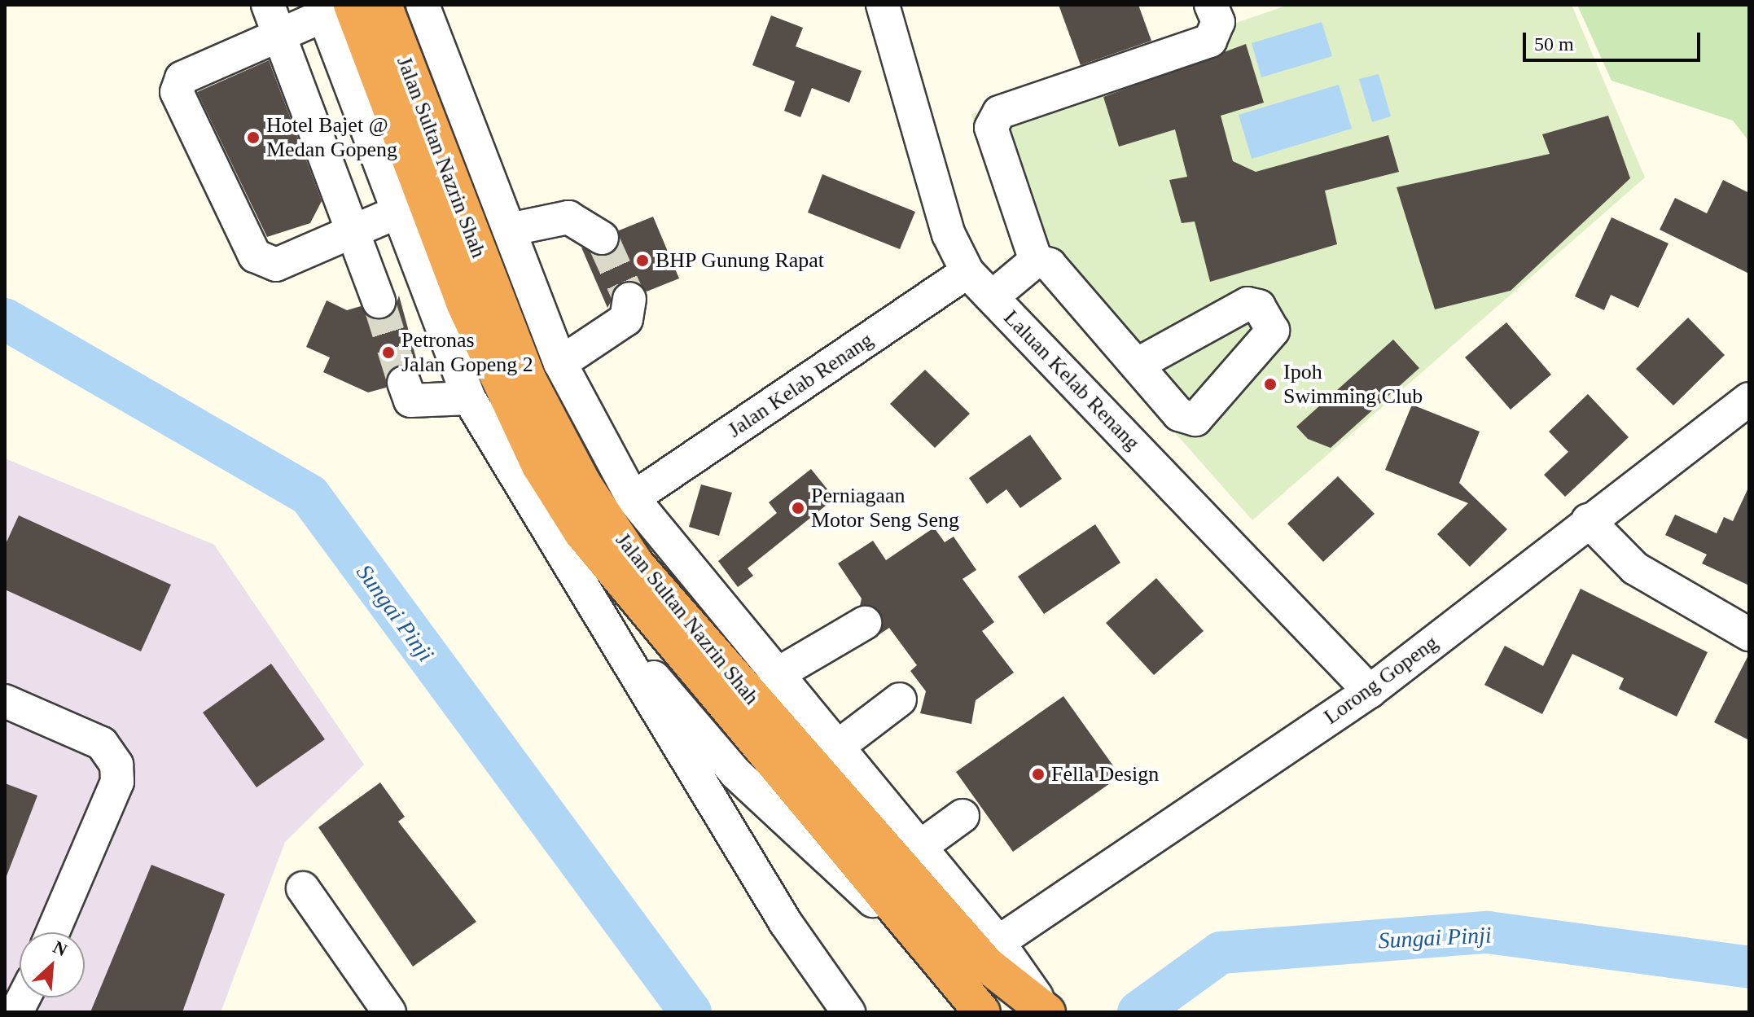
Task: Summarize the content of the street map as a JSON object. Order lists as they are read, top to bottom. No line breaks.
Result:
{"streets":{"highway":["Jalan Sultan Nazrin Shah"],"street":["Laluan Kelab Renang","Jalan Kelab Renang","Lorong Gopeng"]},"crossings":[["Laluan Kelab Renang","Jalan Kelab Renang"],["Laluan Kelab Renang","Lorong Gopeng"]],"water":["Sungai Pinji"],"places":["Hotel Bajet @ Medan Gopeng","BHP Gunung Rapat","Petronas Jalan Gopeng 2","Ipoh Swimming Club","Perniagaan Motor Seng Seng","Fella Design"],"scale_bar":"50 m","north":"top right"}
